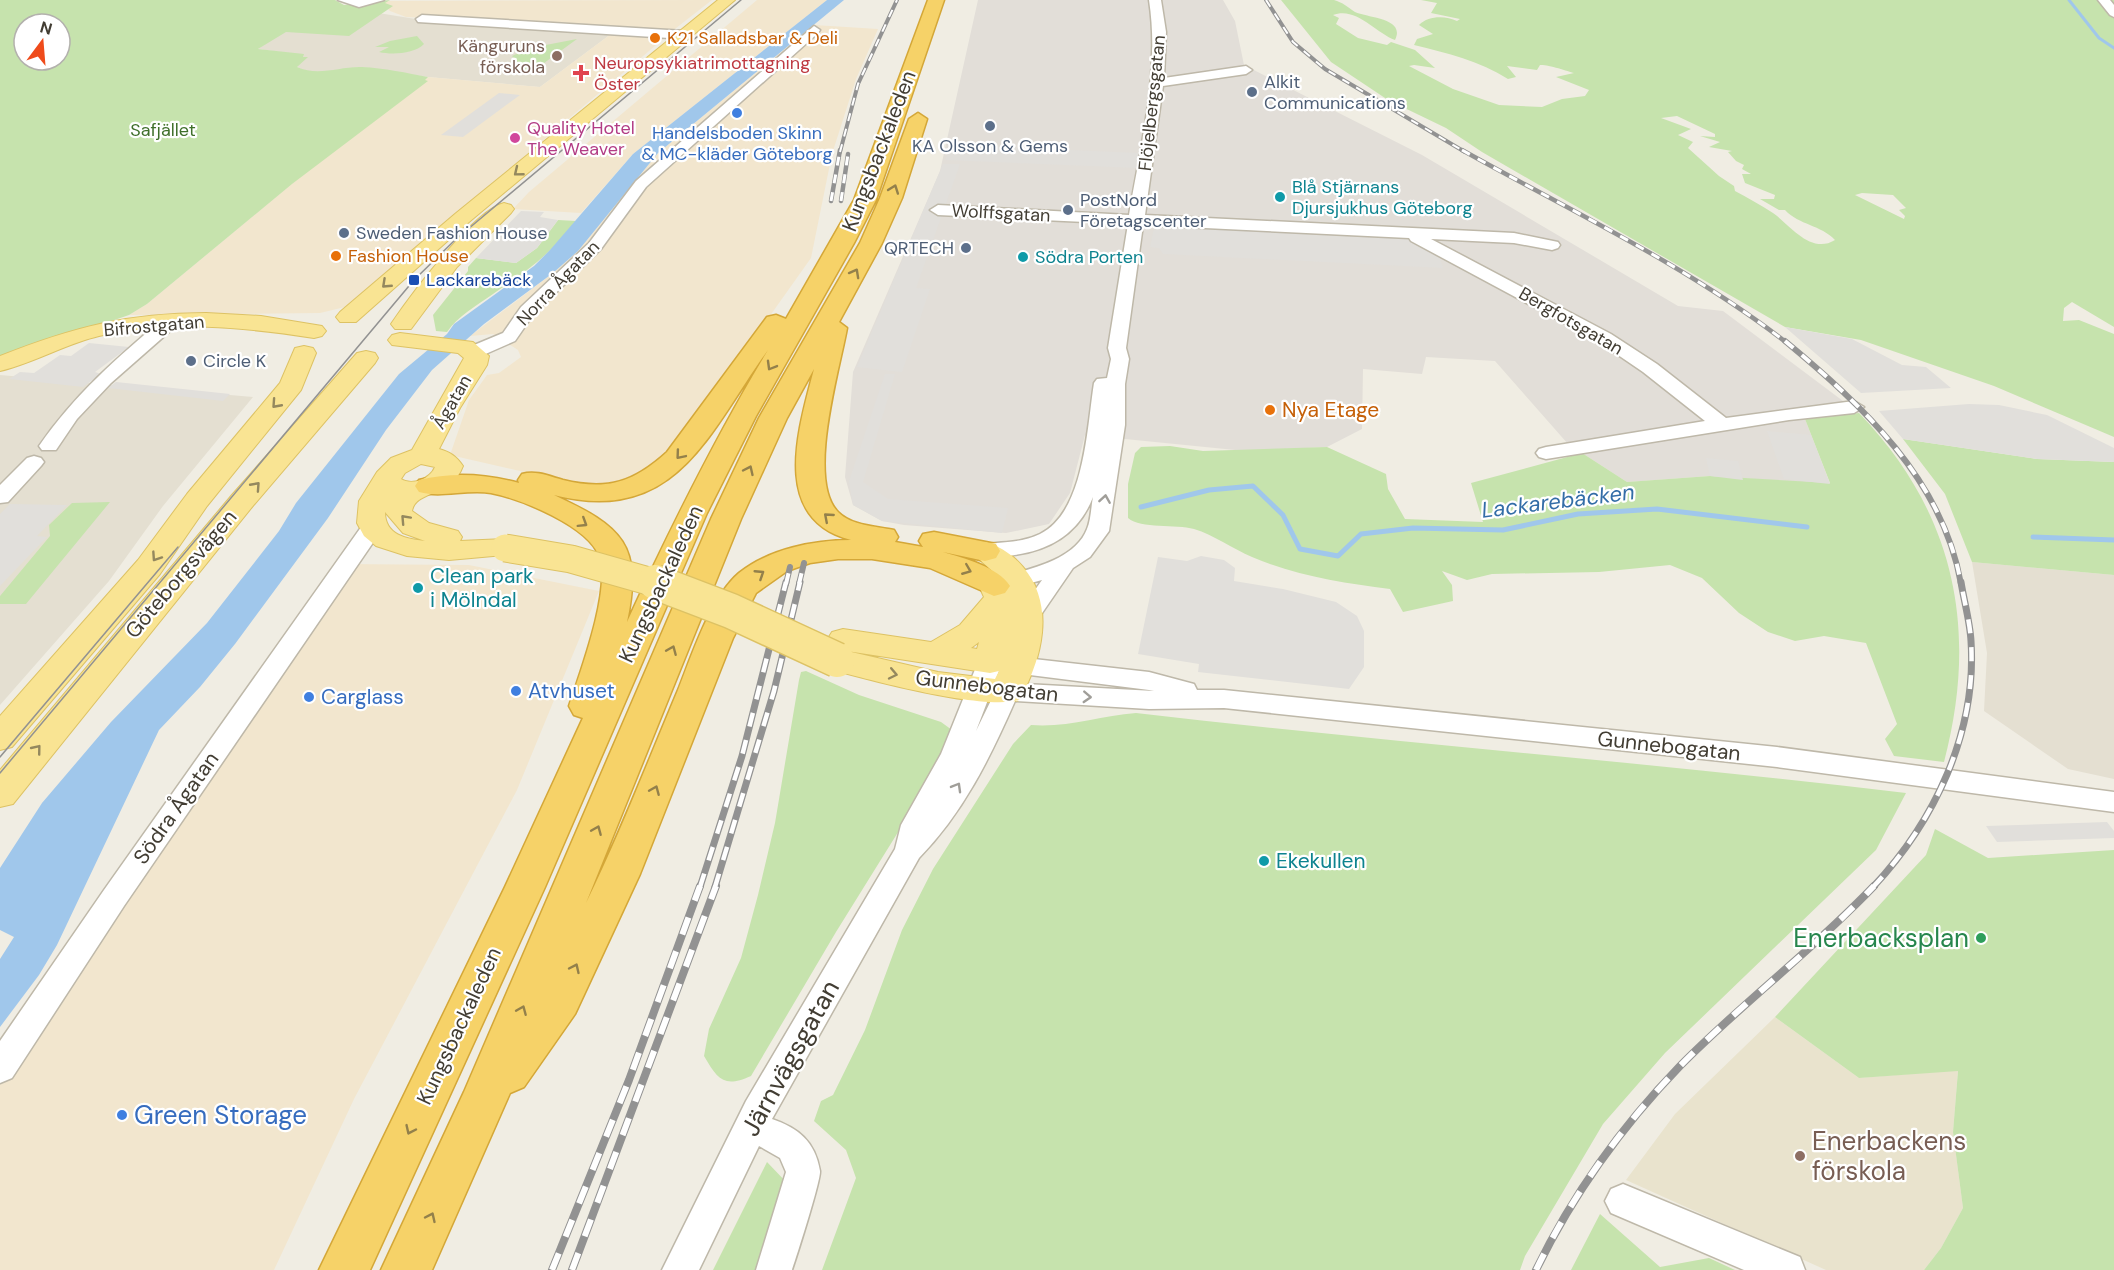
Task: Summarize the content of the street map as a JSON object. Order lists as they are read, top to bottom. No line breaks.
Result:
{"streets":{"highway":["Kungsbackaleden"],"main road":["Flöjelbergsgatan","Bifrostgatan","Ågatan","Göteborgsvägen","Gunnebogatan"],"street":["Wolffsgatan","Norra Ågatan","Bergfotsgatan","Södra Ågatan","Järnvägsgatan"]},"crossings":[["Flöjelbergsgatan","Wolffsgatan"],["Flöjelbergsgatan","Bergfotsgatan"],["Flöjelbergsgatan","Gunnebogatan"],["Flöjelbergsgatan","Järnvägsgatan"],["Wolffsgatan","Bergfotsgatan"],["Norra Ågatan","Ågatan"],["Bifrostgatan","Göteborgsvägen"],["Ågatan","Göteborgsvägen"],["Ågatan","Gunnebogatan"],["Ågatan","Södra Ågatan"],["Gunnebogatan","Järnvägsgatan"]],"water":["Lackarebäcken"],"parks":["Safjället"],"places":{"other":["K21 Salladsbar & Deli","Känguruns förskola","Alkit Communications","Handelsboden Skinn & MC-kläder Göteborg","KA Olsson & Gems","Quality Hotel The Weaver","Blå Stjärnans Djursjukhus Göteborg","PostNord Företagscenter","Sweden Fashion House","QRTECH","Fashion House","Södra Porten","Circle K","Nya Etage","Clean park i Mölndal","Atvhuset","Carglass","Ekekullen","Enerbacksplan","Green Storage","Enerbackens förskola"],"health":["Neuropsykiatrimottagning Öster"],"transit":["Lackarebäck"]},"north":"top"}
